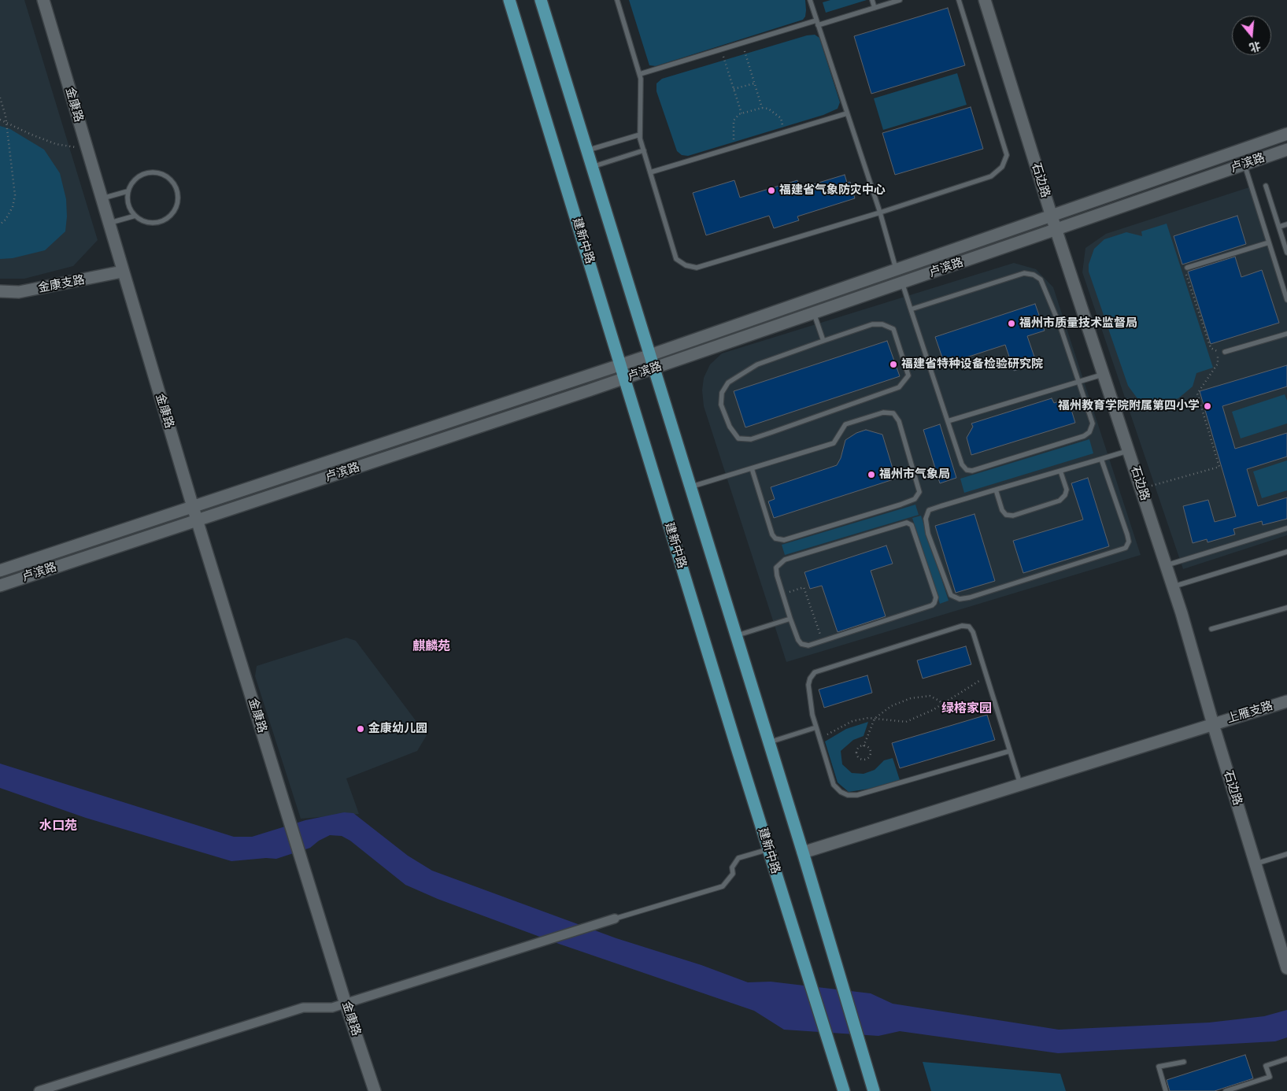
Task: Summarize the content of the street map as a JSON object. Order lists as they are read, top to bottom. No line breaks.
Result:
{"streets":{"main road":["建新中路"],"street":["金康路","卢滨路","石边路","金康支路","上雁支路"]},"crossings":[["金康路","卢滨路"],["金康路","金康支路"],["卢滨路","石边路"],["卢滨路","建新中路"],["石边路","上雁支路"]],"districts":["麒麟苑","绿榕家园","水口苑"],"places":["福建省气象防灾中心","福州市质量技术监督局","福建省特种设备检验研究院","福州教育学院附属第四小学","福州市气象局","金康幼儿园"],"north":"bottom"}
